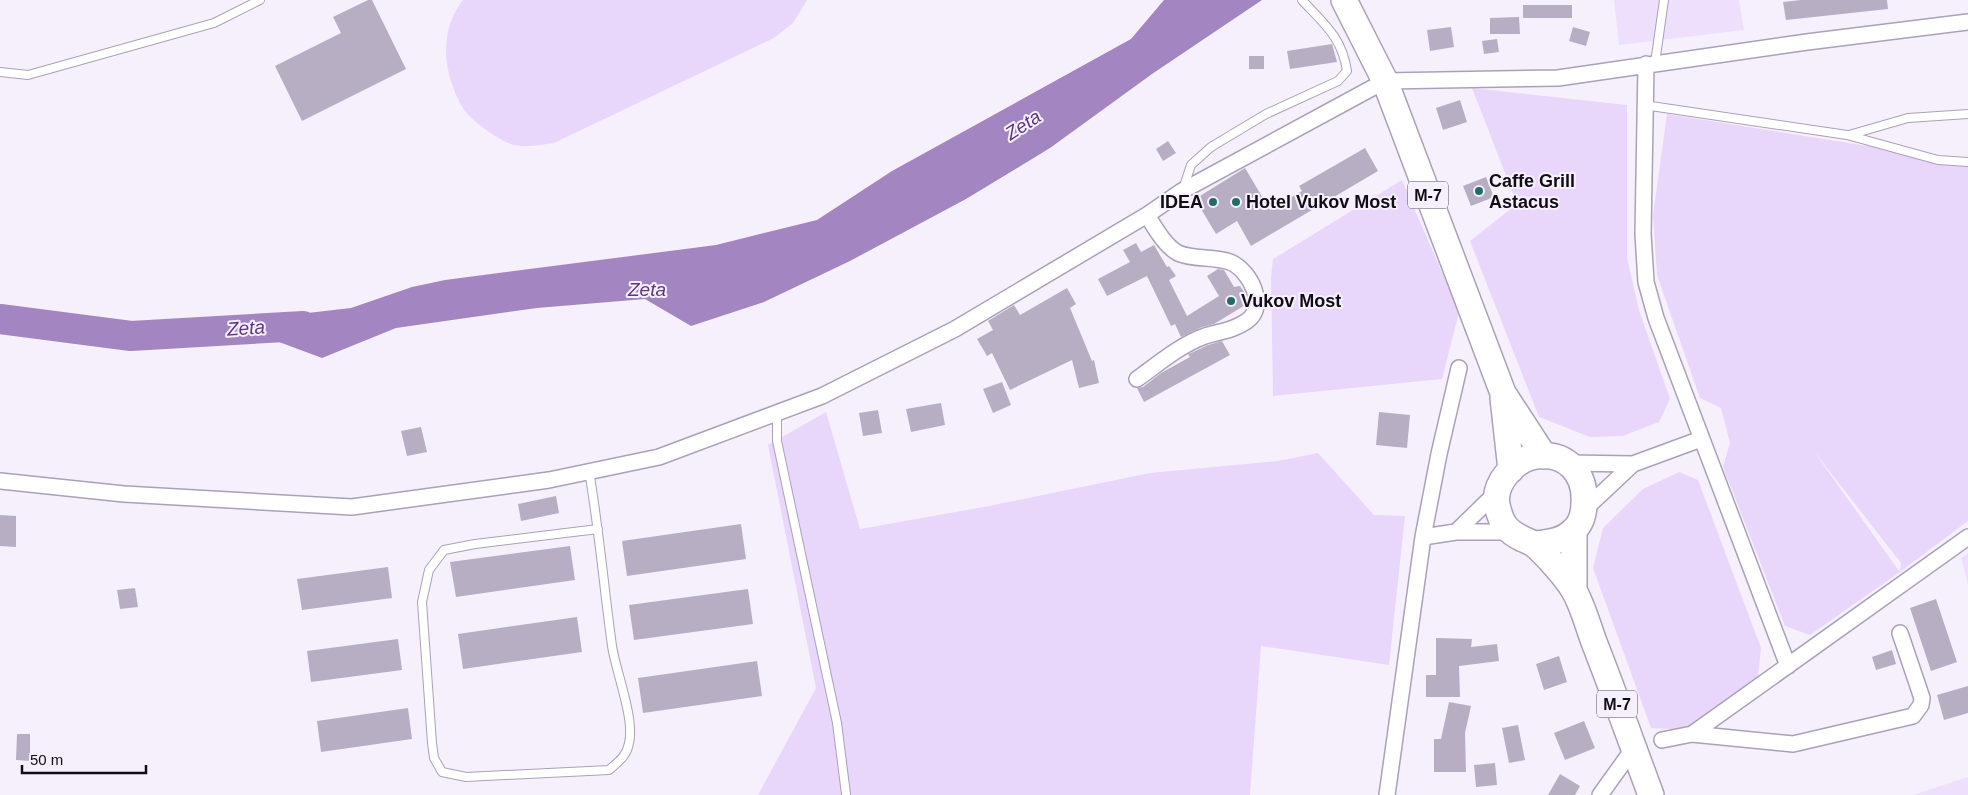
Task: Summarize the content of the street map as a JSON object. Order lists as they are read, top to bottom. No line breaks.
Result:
{"streets":{"main road":["M-7"]},"water":["Zeta"],"places":["Caffe Grill Astacus","IDEA","Hotel Vukov Most","Vukov Most"],"scale_bar":"50 m"}
